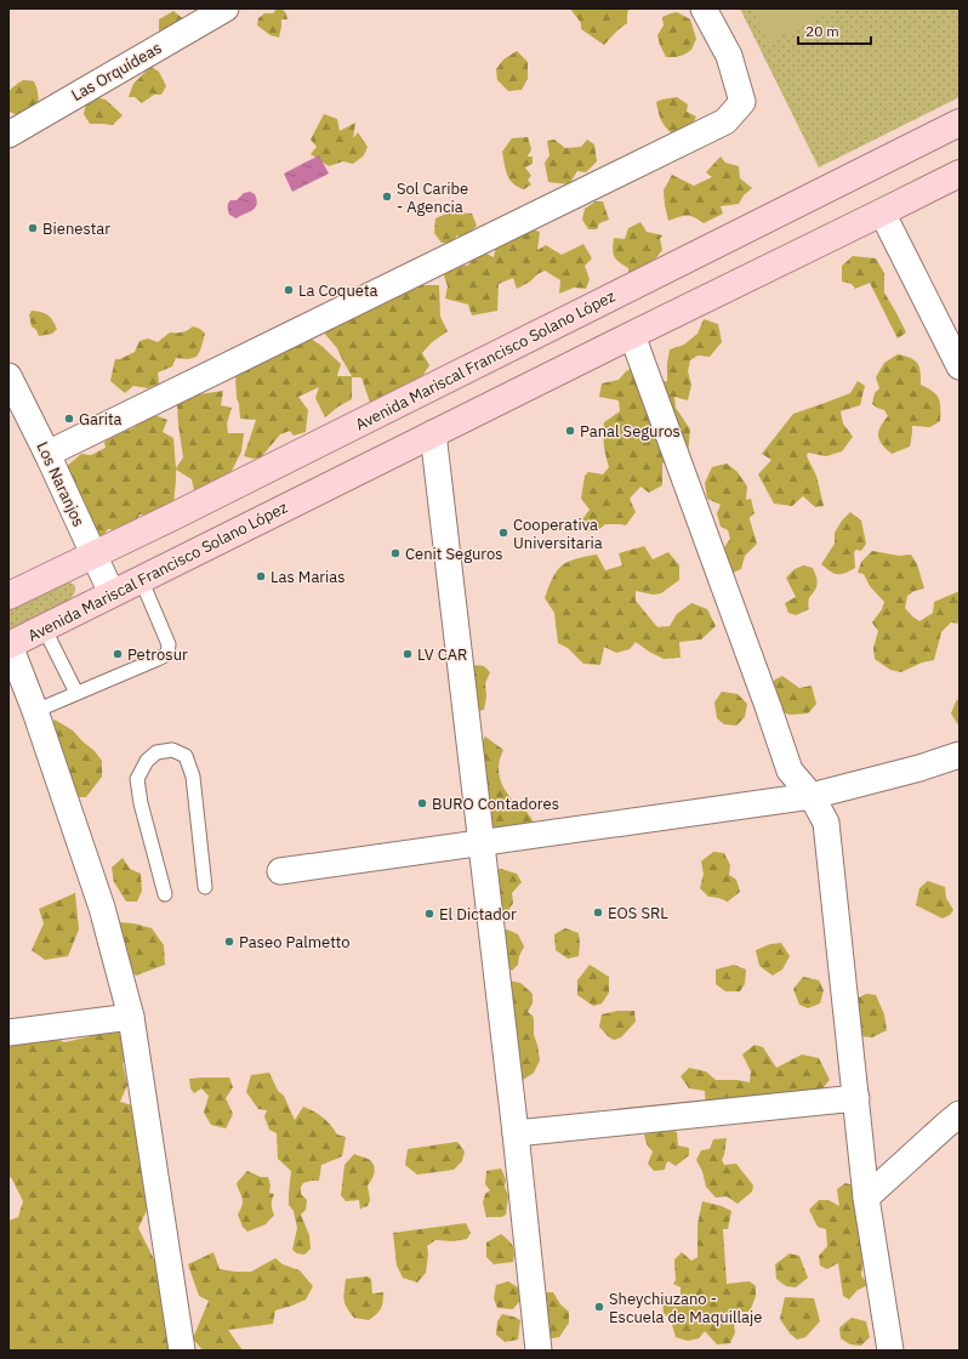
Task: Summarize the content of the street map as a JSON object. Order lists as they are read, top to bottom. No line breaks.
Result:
{"streets":{"main road":["Avenida Mariscal Francisco Solano López"],"street":["Las Orquídeas","Los Naranjos"]},"crossings":[["Avenida Mariscal Francisco Solano López","Los Naranjos"]],"places":["Sol Caribe - Agencia","Bienestar","La Coqueta","Garita","Panal Seguros","Cooperativa Universitaria","Cenit Seguros","Las Marias","Petrosur","LV CAR","BURO Contadores","EOS SRL","El Dictador","Paseo Palmetto","Sheychiuzano - Escuela de Maquillaje"],"scale_bar":"20 m"}
